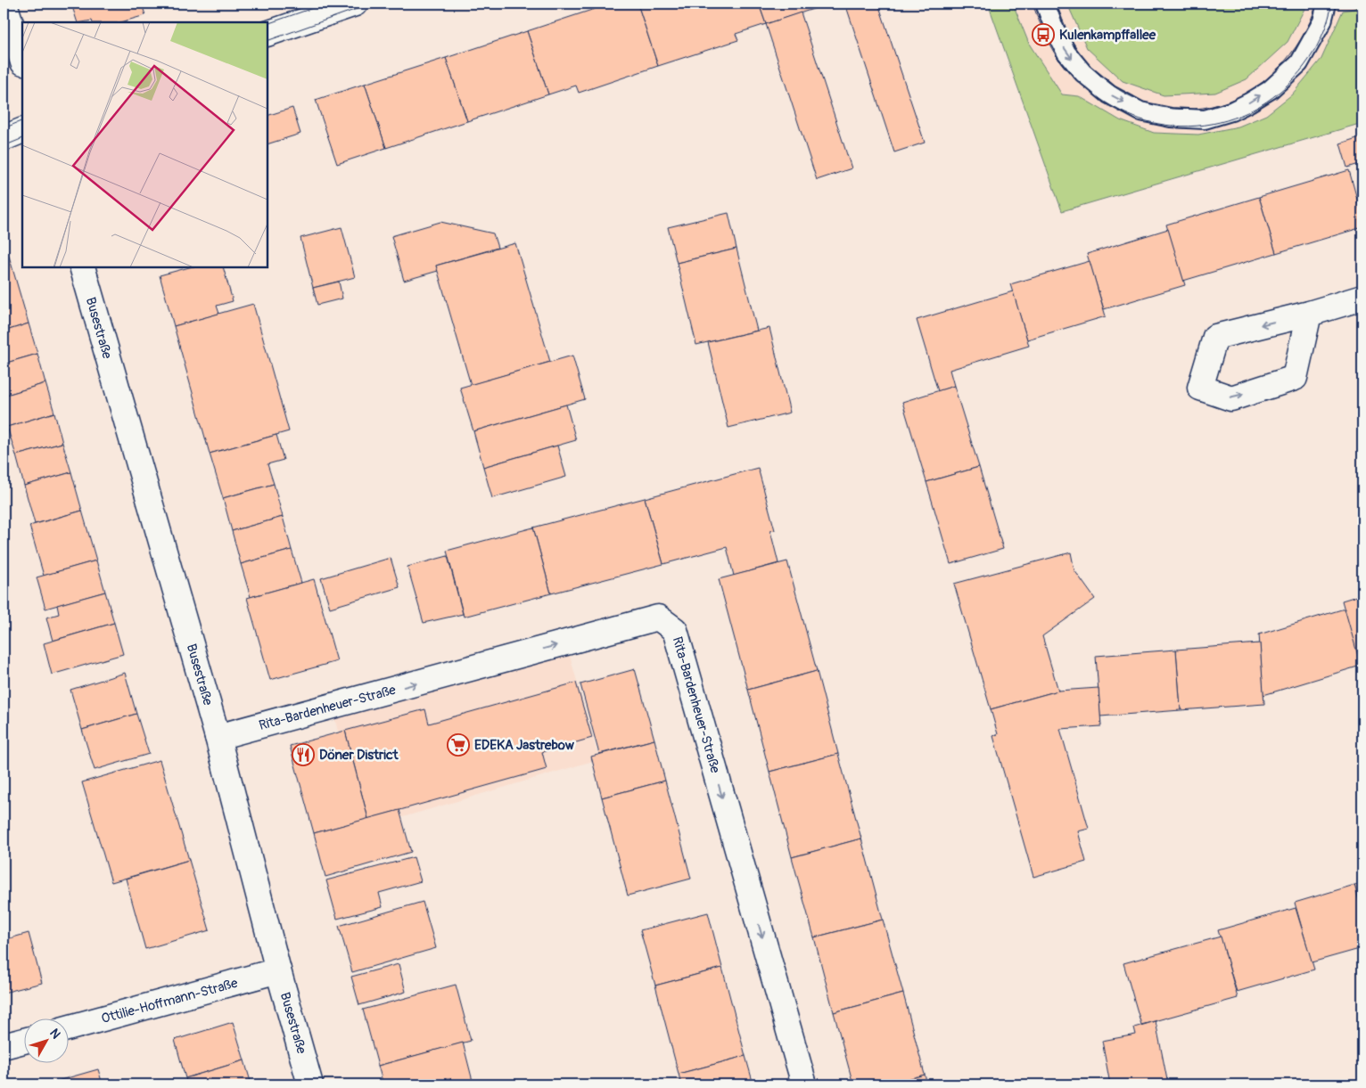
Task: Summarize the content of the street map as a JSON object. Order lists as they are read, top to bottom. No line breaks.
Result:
{"streets":{"street":["Busestraße","Rita-Bardenheuer-Straße","Ottilie-Hoffmann-Straße"]},"crossings":[["Busestraße","Rita-Bardenheuer-Straße"],["Busestraße","Ottilie-Hoffmann-Straße"]],"places":{"bus stop":["Kulenkampffallee"],"supermarket":["EDEKA Jastrebow"],"restaurant":["Döner District"]},"north":"top right"}
